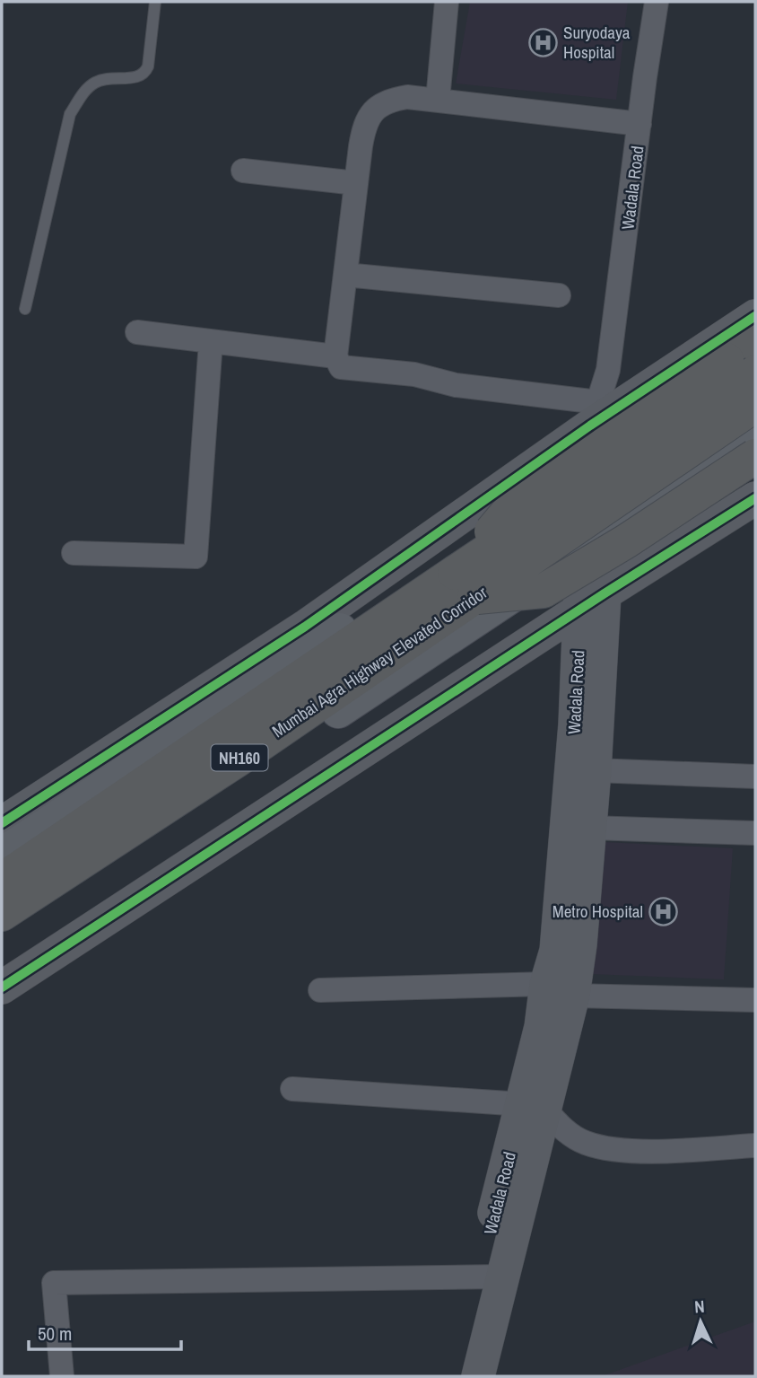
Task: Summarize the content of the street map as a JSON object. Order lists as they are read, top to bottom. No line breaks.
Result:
{"streets":{"highway":["Mumbai Agra Highway Elevated Corridor","NH160"],"street":["Wadala Road"]},"places":{"hospital":["Suryodaya Hospital","Metro Hospital"]},"scale_bar":"50 m","north":"top"}
